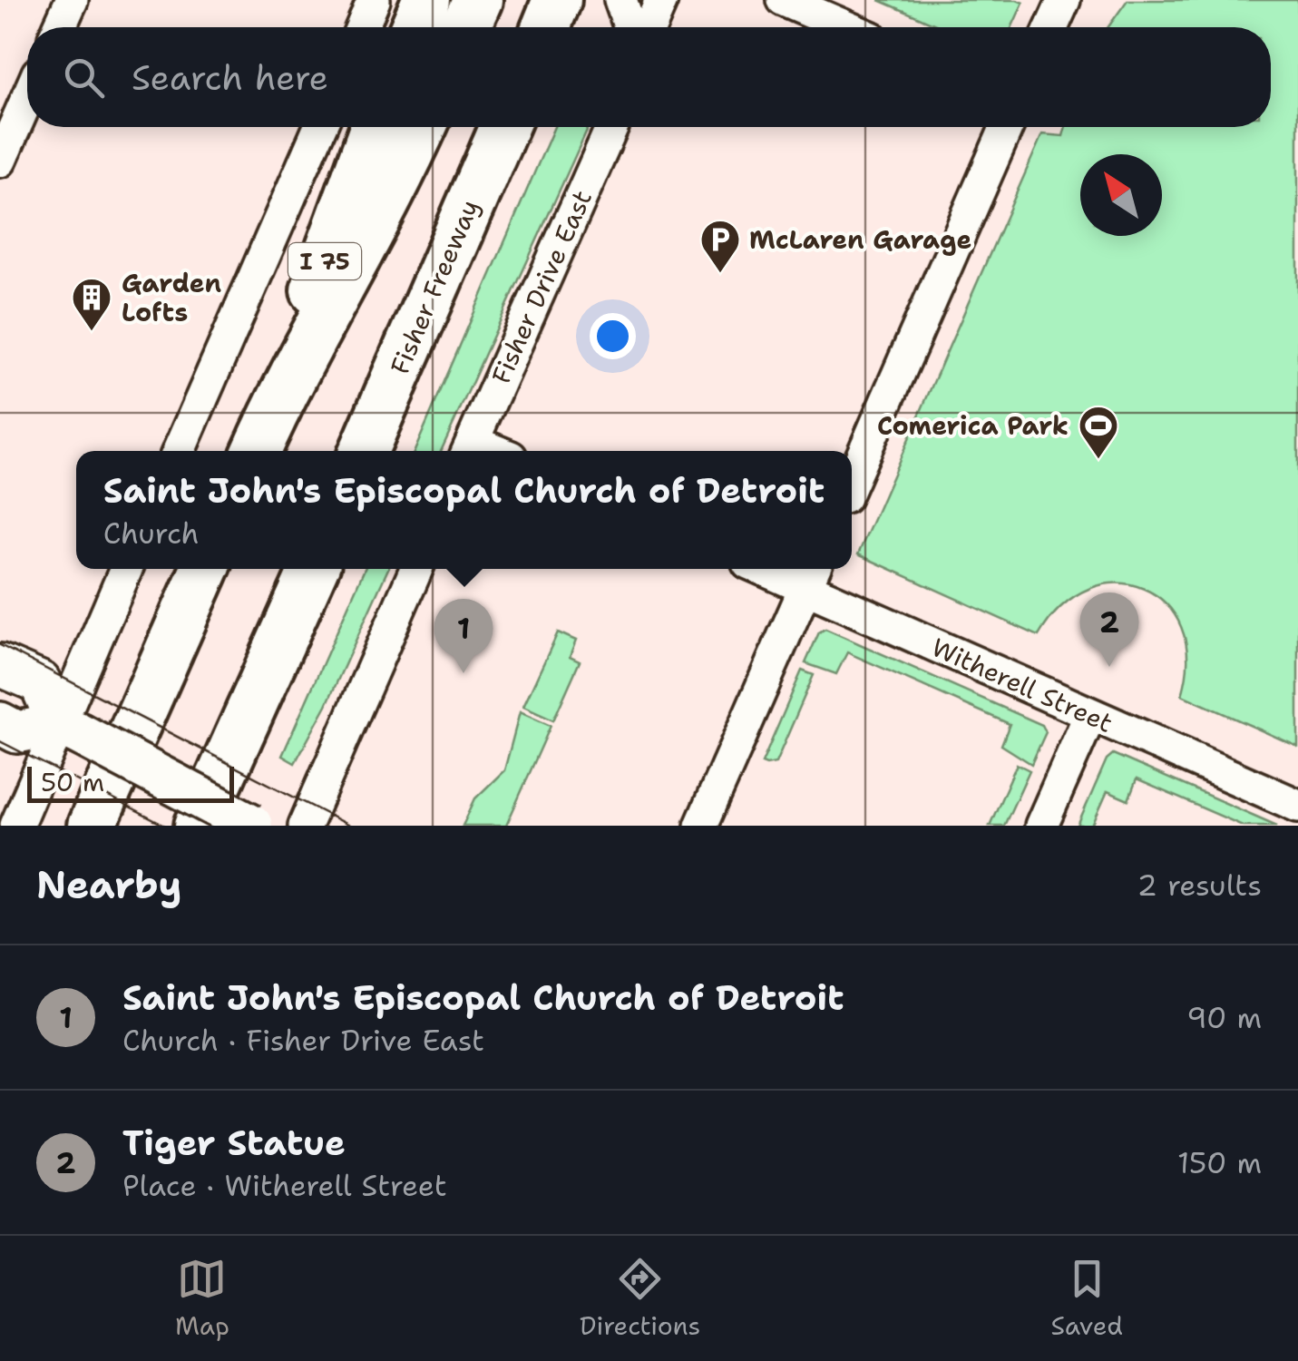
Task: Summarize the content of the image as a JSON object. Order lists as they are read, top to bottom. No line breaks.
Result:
{"streets":{"highway":["I 75","Fisher Freeway"],"street":["Fisher Drive East","Witherell Street"]},"places":{"parking":["McLaren Garage"],"building":["Garden Lofts"],"sports":["Comerica Park"]},"scale_bar":"50 m","north":"top left","page":{"search":"Search here","popup":["Saint John's Episcopal Church of Detroit","Church"],"pins":["2","1"],"scale":"50 m","heading":["Nearby","2 results"],"list":[{"mark":"1","name":"Saint John's Episcopal Church of Detroit","note":"Church · Fisher Drive East","value":"90 m"},{"mark":"2","name":"Tiger Statue","note":"Place · Witherell Street","value":"150 m"}],"nav":["Map","Directions","Saved"]}}
